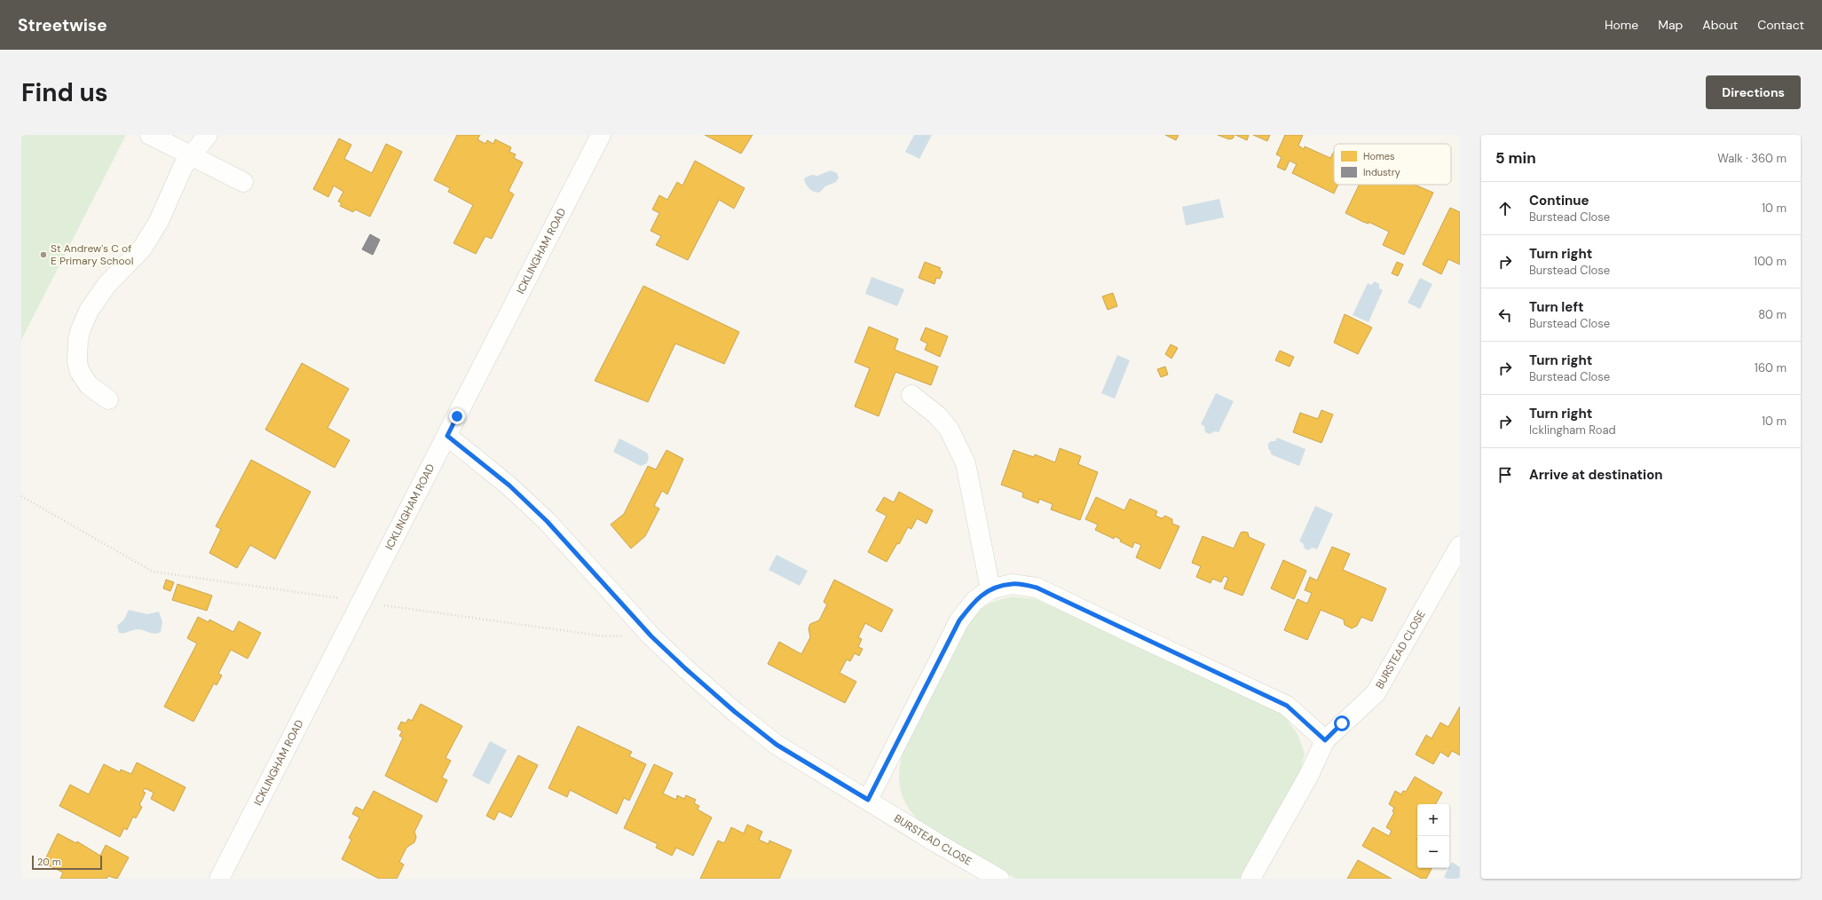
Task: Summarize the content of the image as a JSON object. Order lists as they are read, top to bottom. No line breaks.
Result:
{"streets":{"street":["ICKLINGHAM ROAD","BURSTEAD CLOSE"]},"crossings":[["ICKLINGHAM ROAD","BURSTEAD CLOSE"]],"places":["St Andrew's C of E Primary School"],"legend":["Homes","Industry"],"scale_bar":"20 m","page":{"header":"Streetwise","nav":["Home","Map","About","Contact"],"buttons":"Directions","title":"Find us","heading":["5 min","Walk · 360 m"],"list":[["Continue","Burstead Close","10 m"],["Turn right","Burstead Close","100 m"],["Turn left","Burstead Close","80 m"],["Turn right","Burstead Close","160 m"],["Turn right","Icklingham Road","10 m"],"Arrive at destination"],"map_buttons":["+","−"],"scale":"20 m"}}
